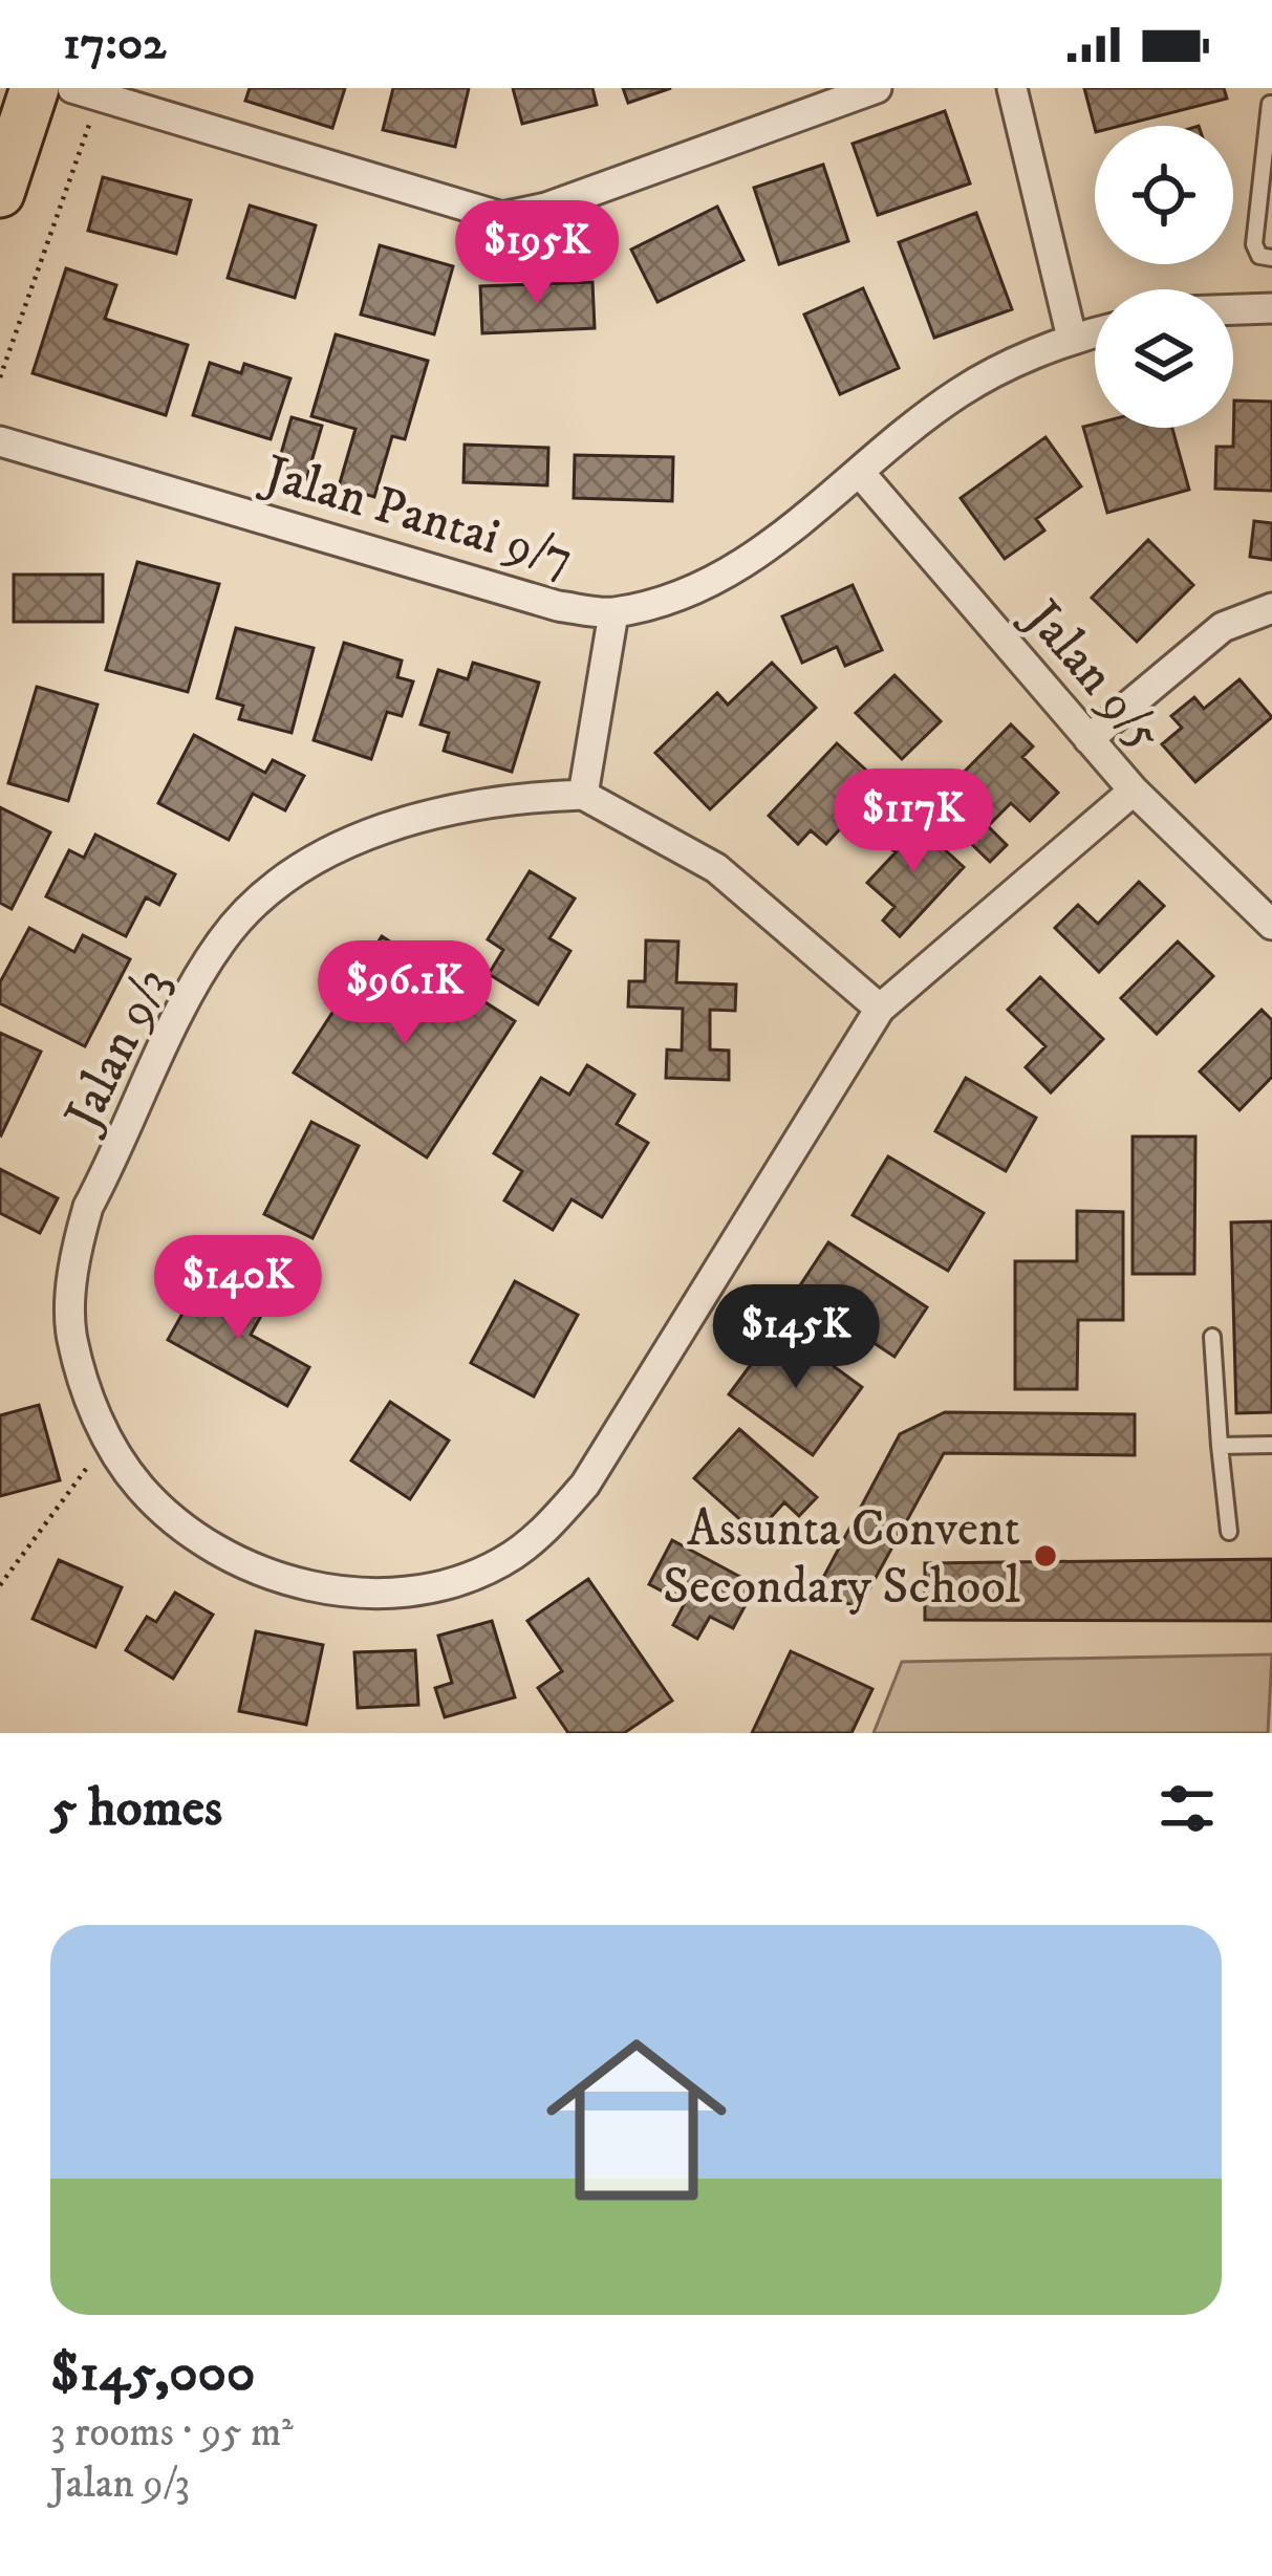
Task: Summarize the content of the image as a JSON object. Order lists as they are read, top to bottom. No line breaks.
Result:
{"streets":{"street":["Jalan Pantai 9/7","Jalan 9/5","Jalan 9/3"]},"crossings":[["Jalan Pantai 9/7","Jalan 9/5"],["Jalan 9/5","Jalan 9/3"]],"places":["Assunta Convent Secondary School"],"page":{"status":"17:02","price":["$195K","$117K","$96.1K","$140K","$145K"],"heading":"5 homes","list":[{"name":"$145,000","note":"3 rooms · 95 m² · Jalan 9/3"}]}}
